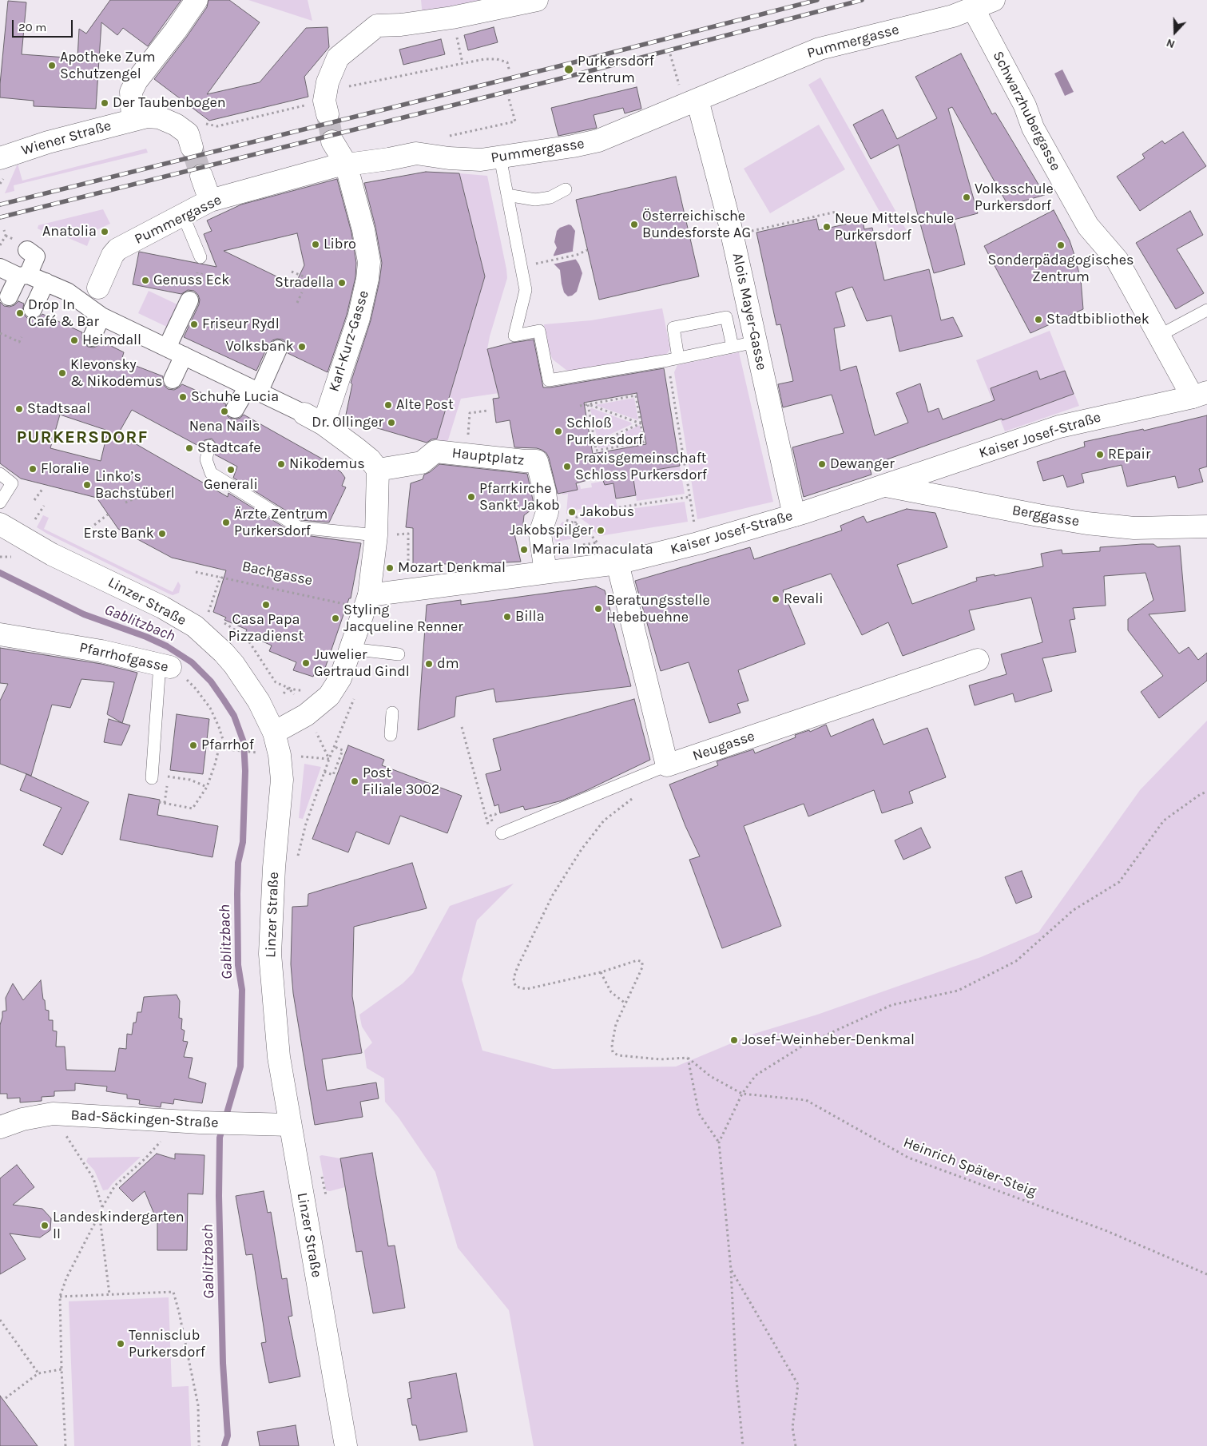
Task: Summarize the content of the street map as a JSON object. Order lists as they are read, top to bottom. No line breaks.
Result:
{"streets":{"street":["Pummergasse","Schwarzhubergasse","Wiener Straße","Alois Mayer-Gasse","Karl-Kurz-Gasse","Kaiser Josef-Straße","Hauptplatz","Berggasse","Linzer Straße","Pfarrhofgasse","Neugasse","Bad-Säckingen-Straße"],"path":["Bachgasse","Heinrich Später-Steig"]},"crossings":[["Pummergasse","Schwarzhubergasse"],["Pummergasse","Alois Mayer-Gasse"],["Pummergasse","Karl-Kurz-Gasse"],["Schwarzhubergasse","Kaiser Josef-Straße"],["Alois Mayer-Gasse","Kaiser Josef-Straße"],["Kaiser Josef-Straße","Hauptplatz"],["Kaiser Josef-Straße","Berggasse"],["Linzer Straße","Bad-Säckingen-Straße"]],"districts":["PURKERSDORF"],"water":["Gablitzbach"],"places":["Apotheke Zum Schutzengel","Purkersdorf Zentrum","Der Taubenbogen","Volksschule Purkersdorf","Österreichische Bundesforste AG","Neue Mittelschule Purkersdorf","Anatolia","Libro","Sonderpädagogisches Zentrum","Genuss Eck","Stradella","Drop In Café & Bar","Stadtbibliothek","Friseur Rydl","Heimdall","Volksbank","Klevonsky & Nikodemus","Schuhe Lucia","Alte Post","Stadtsaal","Nena Nails","Dr. Ollinger","Schloß Purkersdorf","Stadtcafe","REpair","Nikodemus","Dewanger","Praxisgemeinschaft Schloss Purkersdorf","Floralie","Generali","Linko’s Bachstüberl","Pfarrkirche Sankt Jakob","Jakobus","Ärzte Zentrum Purkersdorf","Jakobspilger","Erste Bank","Maria Immaculata","Mozart Denkmal","Revali","Casa Papa Pizzadienst","Beratungsstelle Hebebuehne","Billa","Styling Jacqueline Renner","Juwelier Gertraud Gindl","dm","Pfarrhof","Post Filiale 3002","Josef-Weinheber-Denkmal","Landeskindergarten II","Tennisclub Purkersdorf"],"scale_bar":"20 m","north":"bottom"}
